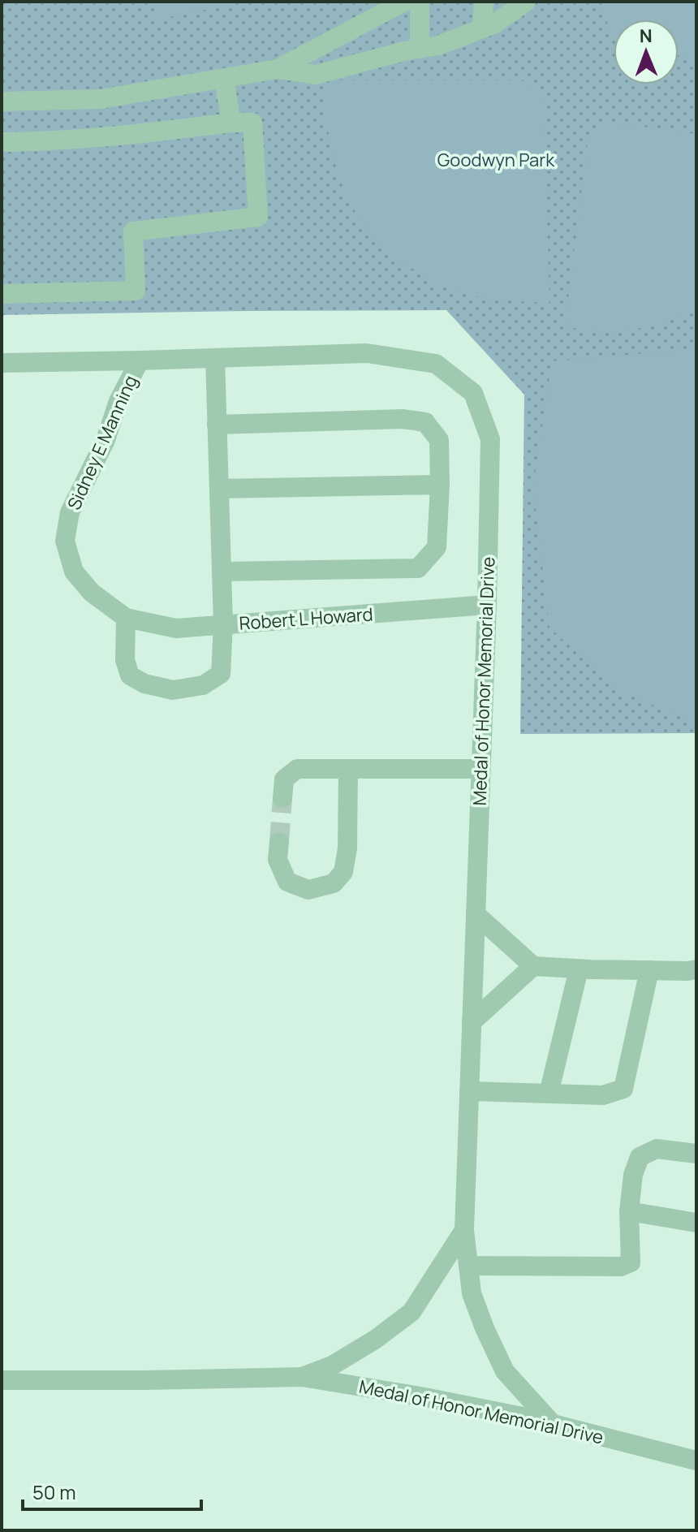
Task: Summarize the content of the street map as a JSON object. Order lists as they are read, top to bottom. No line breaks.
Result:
{"streets":{"street":["Sidney E Manning","Robert L Howard","Medal of Honor Memorial Drive"]},"crossings":[["Sidney E Manning","Robert L Howard"],["Sidney E Manning","Medal of Honor Memorial Drive"],["Robert L Howard","Medal of Honor Memorial Drive"]],"parks":["Goodwyn Park"],"scale_bar":"50 m","north":"top"}
